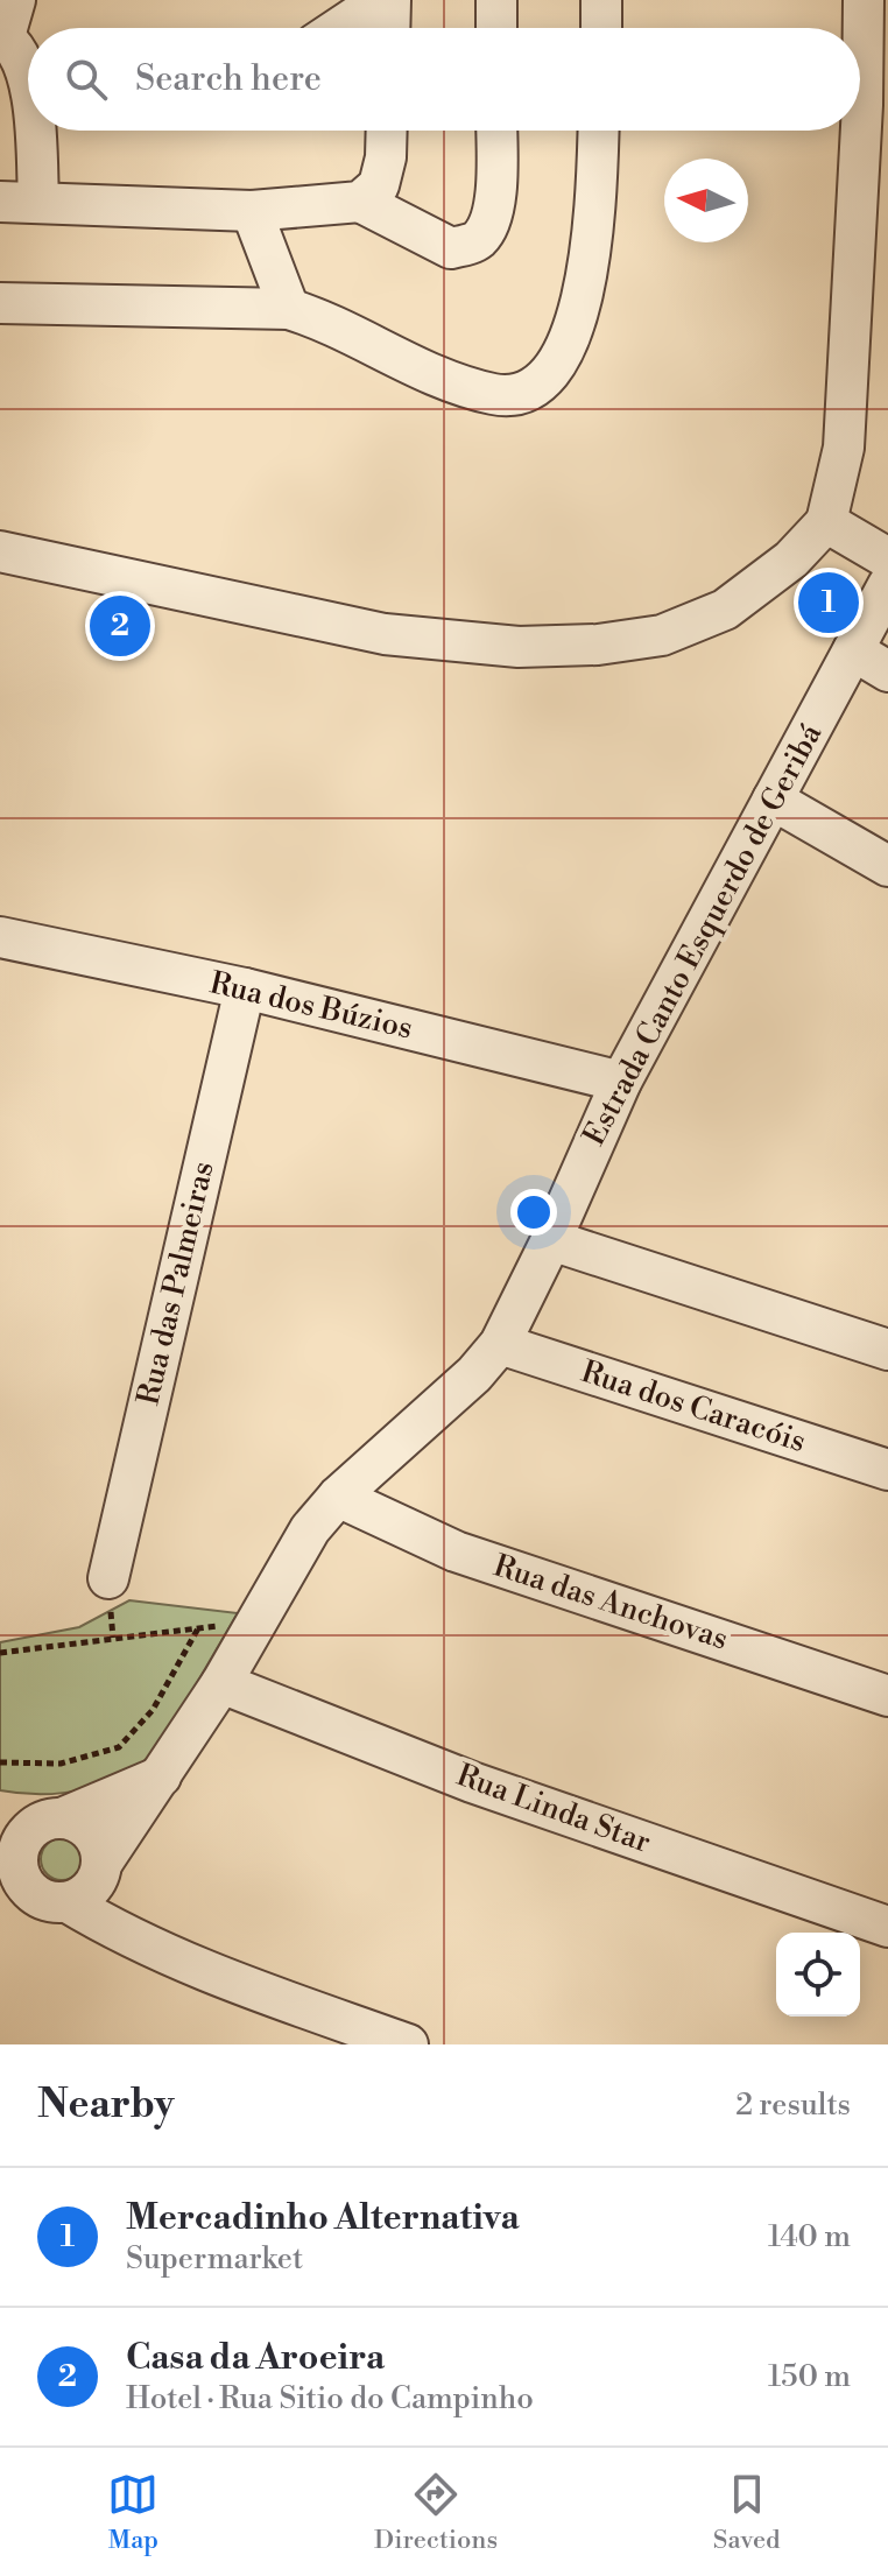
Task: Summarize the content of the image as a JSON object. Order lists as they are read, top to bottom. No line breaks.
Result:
{"streets":{"street":["Estrada Canto Esquerdo de Geribá","Rua dos Búzios","Rua das Palmeiras","Rua dos Caracóis","Rua das Anchovas","Rua Linda Star"]},"crossings":[["Estrada Canto Esquerdo de Geribá","Rua dos Búzios"],["Estrada Canto Esquerdo de Geribá","Rua dos Caracóis"],["Estrada Canto Esquerdo de Geribá","Rua das Anchovas"],["Estrada Canto Esquerdo de Geribá","Rua Linda Star"],["Rua dos Búzios","Rua das Palmeiras"]],"north":"left","page":{"search":"Search here","pins":["1","2"],"heading":["Nearby","2 results"],"list":[{"mark":"1","name":"Mercadinho Alternativa","note":"Supermarket","value":"140 m"},{"mark":"2","name":"Casa da Aroeira","note":"Hotel · Rua Sitio do Campinho","value":"150 m"}],"nav":["Map","Directions","Saved"]}}
